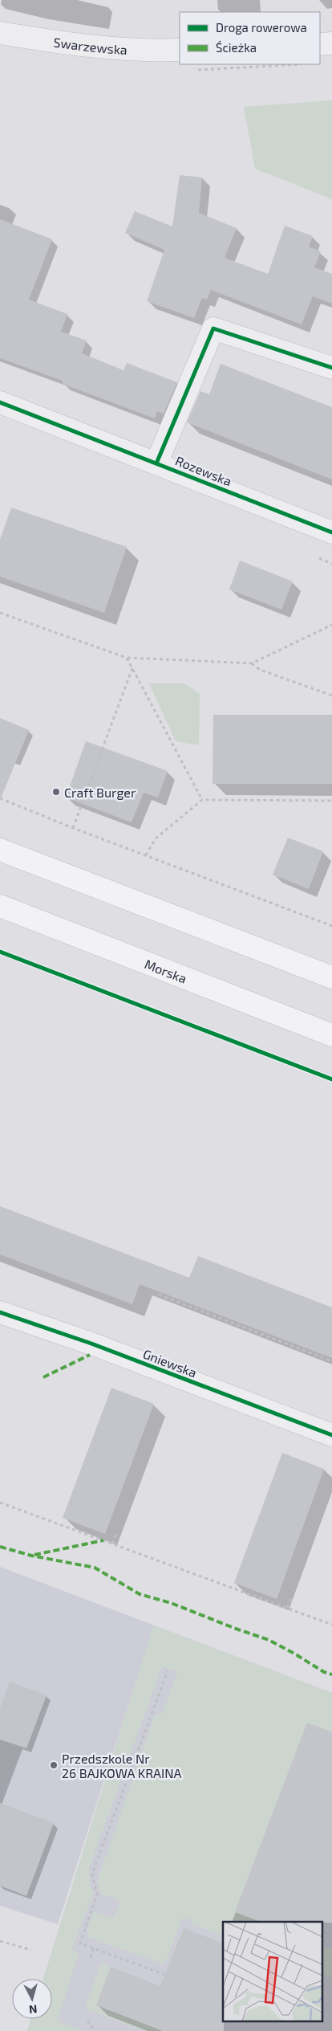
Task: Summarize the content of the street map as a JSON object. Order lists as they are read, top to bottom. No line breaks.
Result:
{"streets":{"main road":["Morska"],"street":["Swarzewska","Rozewska","Gniewska"]},"places":["Craft Burger","Przedszkole Nr 26 BAJKOWA KRAINA"],"legend":["Droga rowerowa","Ścieżka"],"north":"bottom"}
